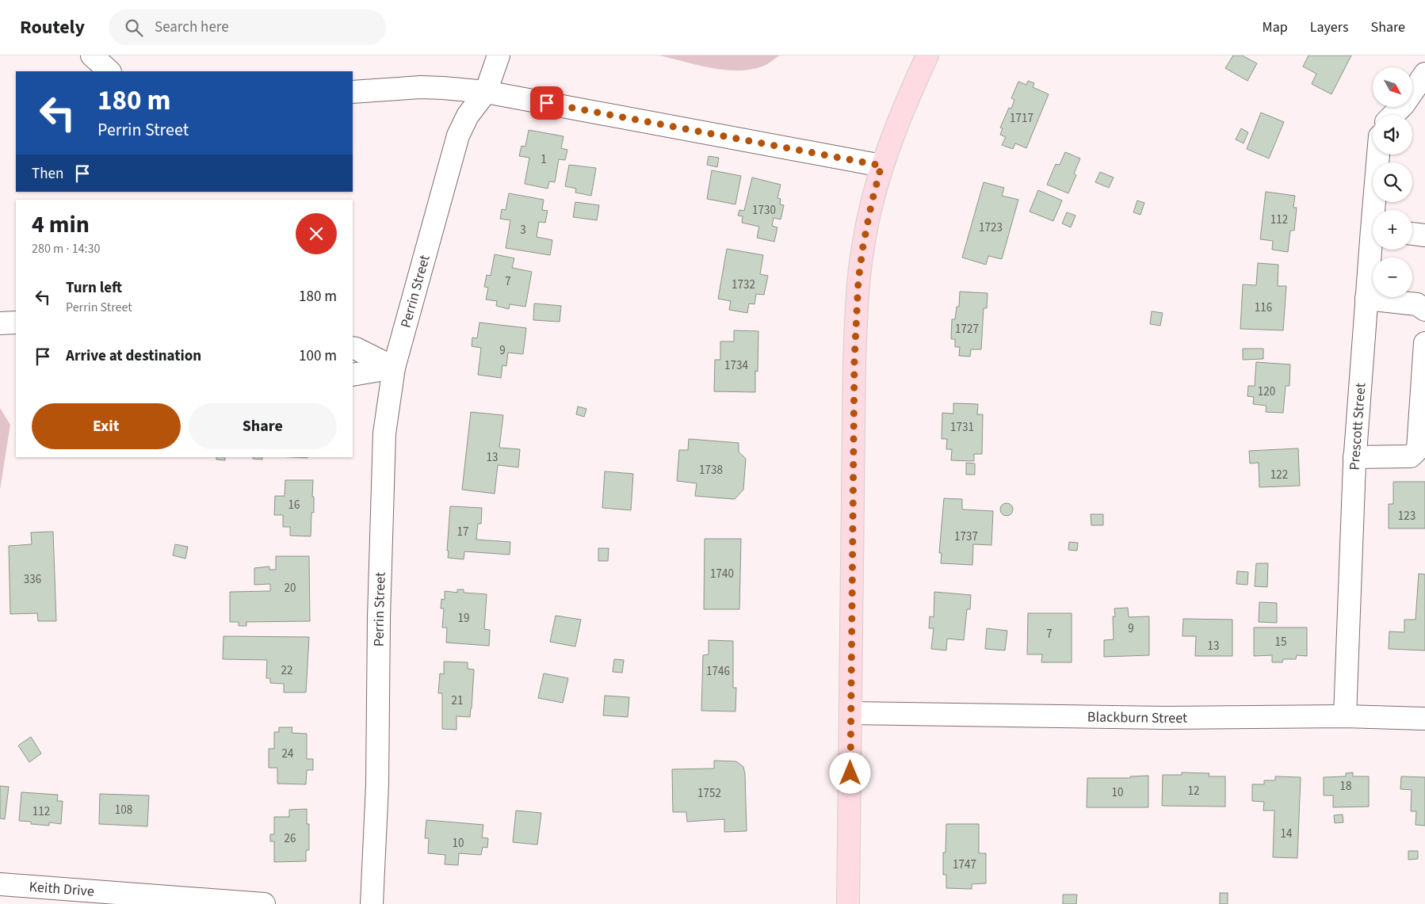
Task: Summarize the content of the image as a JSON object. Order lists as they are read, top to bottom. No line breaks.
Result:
{"streets":{"street":["Perrin Street","Prescott Street","Blackburn Street","Keith Drive"]},"crossings":[["Prescott Street","Blackburn Street"]],"house_numbers":["1717","1","1730","112","1723","3","7","1732","116","1727","9","1734","120","1731","13","1738","122","16","123","17","1737","1740","336","20","19","9","7","15","13","22","1746","21","24","18","12","10","1752","108","112","14","26","10","1747"],"north":"bottom right","page":{"header":"Routely","search":"Search here","nav":["Map","Layers","Share"],"map_buttons":["+","−"],"turn":["180 m","Perrin Street"],"then":"Then","heading":["4 min","280 m · 14:30"],"list":[{"name":"Turn left","note":"Perrin Street","value":"180 m"},{"name":"Arrive at destination","value":"100 m"}],"buttons":["Exit","Share"]}}
